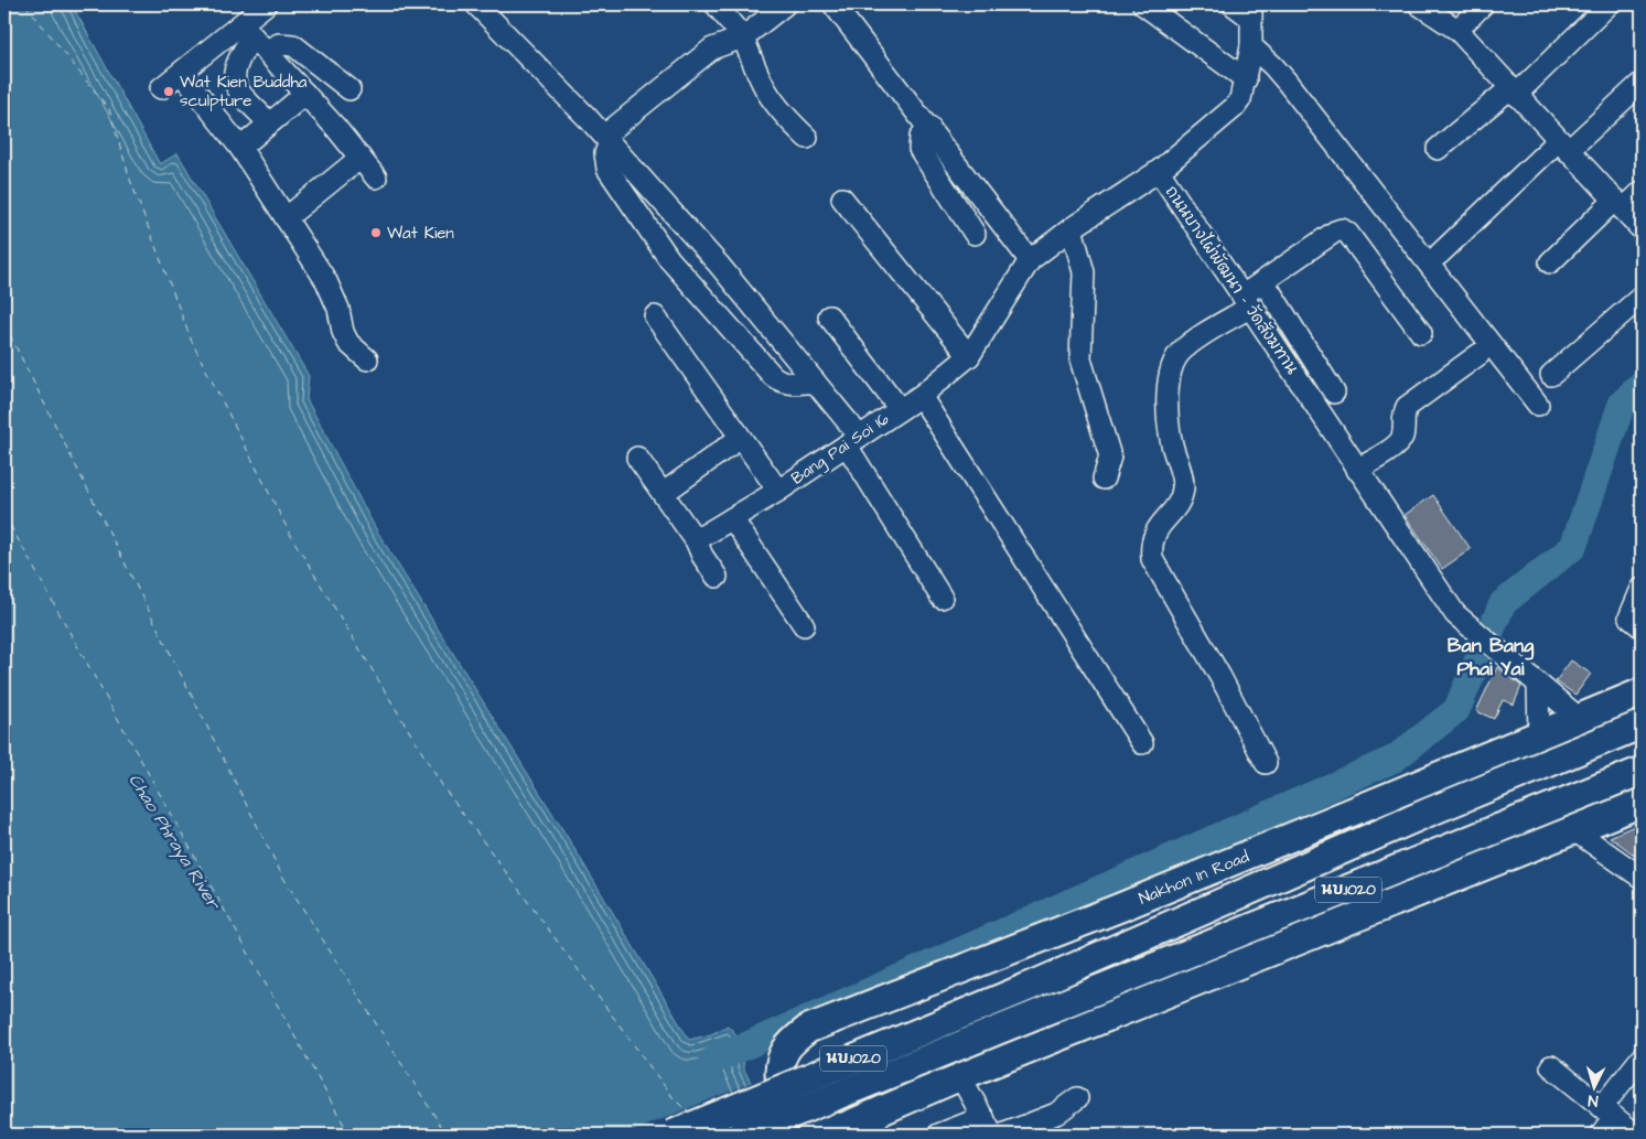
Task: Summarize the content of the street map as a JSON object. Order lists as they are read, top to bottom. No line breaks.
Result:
{"streets":{"main road":["Nakhon In Road","นบ.1020"],"street":["ถนนบางไผ่พัฒนา – วัดสังฆทาน","Bang Pai Soi 16"]},"crossings":[["ถนนบางไผ่พัฒนา – วัดสังฆทาน","Bang Pai Soi 16"],["ถนนบางไผ่พัฒนา – วัดสังฆทาน","Nakhon In Road"]],"districts":["Ban Bang Phai Yai"],"water":["Chao Phraya River"],"places":["Wat Kien Buddha sculpture","Wat Kien"],"north":"bottom"}
